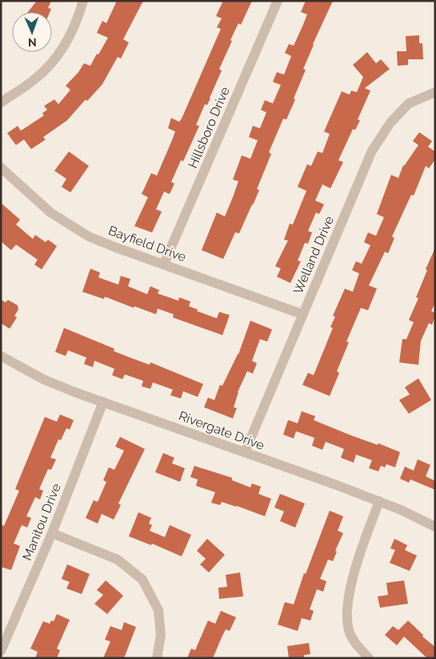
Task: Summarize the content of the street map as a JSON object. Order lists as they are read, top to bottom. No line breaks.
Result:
{"streets":{"street":["Hillsboro Drive","Bayfield Drive","Welland Drive","Rivergate Drive","Manitou Drive"]},"crossings":[["Hillsboro Drive","Bayfield Drive"],["Bayfield Drive","Welland Drive"],["Welland Drive","Rivergate Drive"],["Rivergate Drive","Manitou Drive"]],"north":"bottom"}
